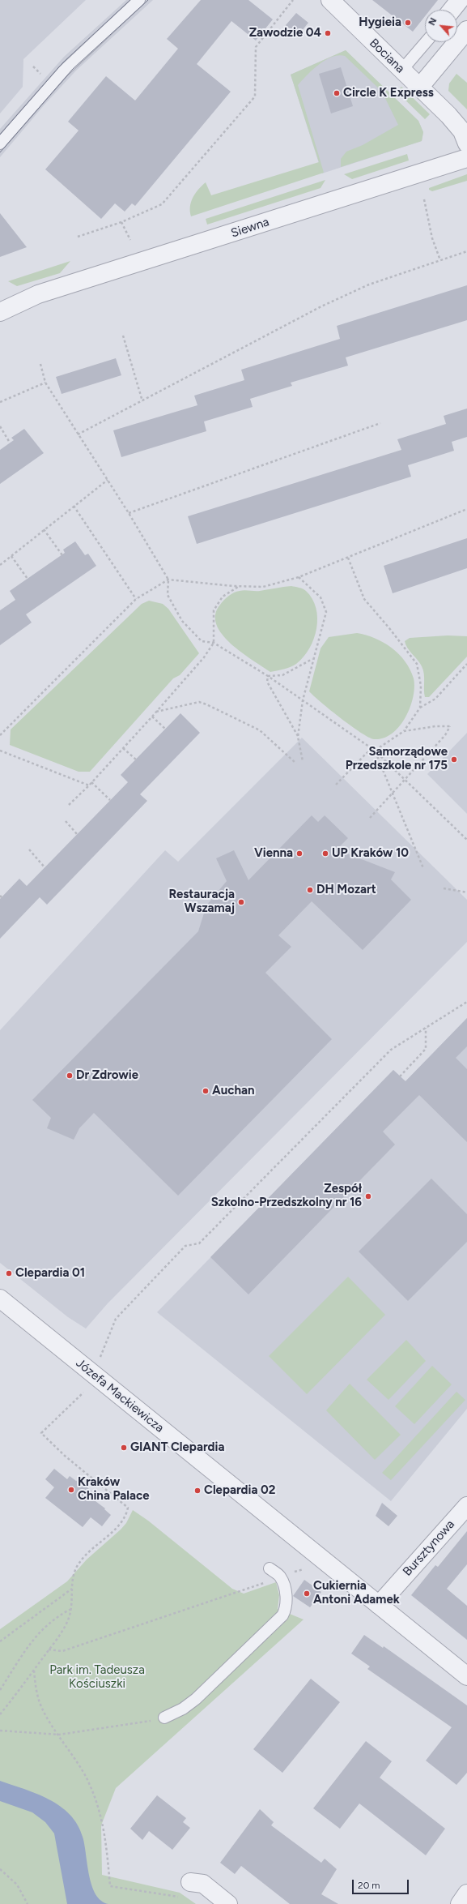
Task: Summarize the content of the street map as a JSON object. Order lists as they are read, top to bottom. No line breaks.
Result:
{"streets":{"street":["Bociana","Siewna","Józefa Mackiewicza","Bursztynowa"]},"crossings":[["Józefa Mackiewicza","Bursztynowa"]],"parks":["Park im. Tadeusza Kościuszki"],"places":["Hygieia","Zawodzie 04","Circle K Express","Samorządowe Przedszkole nr 175","Vienna","UP Kraków 10","DH Mozart","Restauracja Wszamaj","Dr Zdrowie","Auchan","Zespół Szkolno-Przedszkolny nr 16","Clepardia 01","GIANT Clepardia","Kraków China Palace","Clepardia 02","Cukiernia Antoni Adamek"],"scale_bar":"20 m","north":"top left"}
